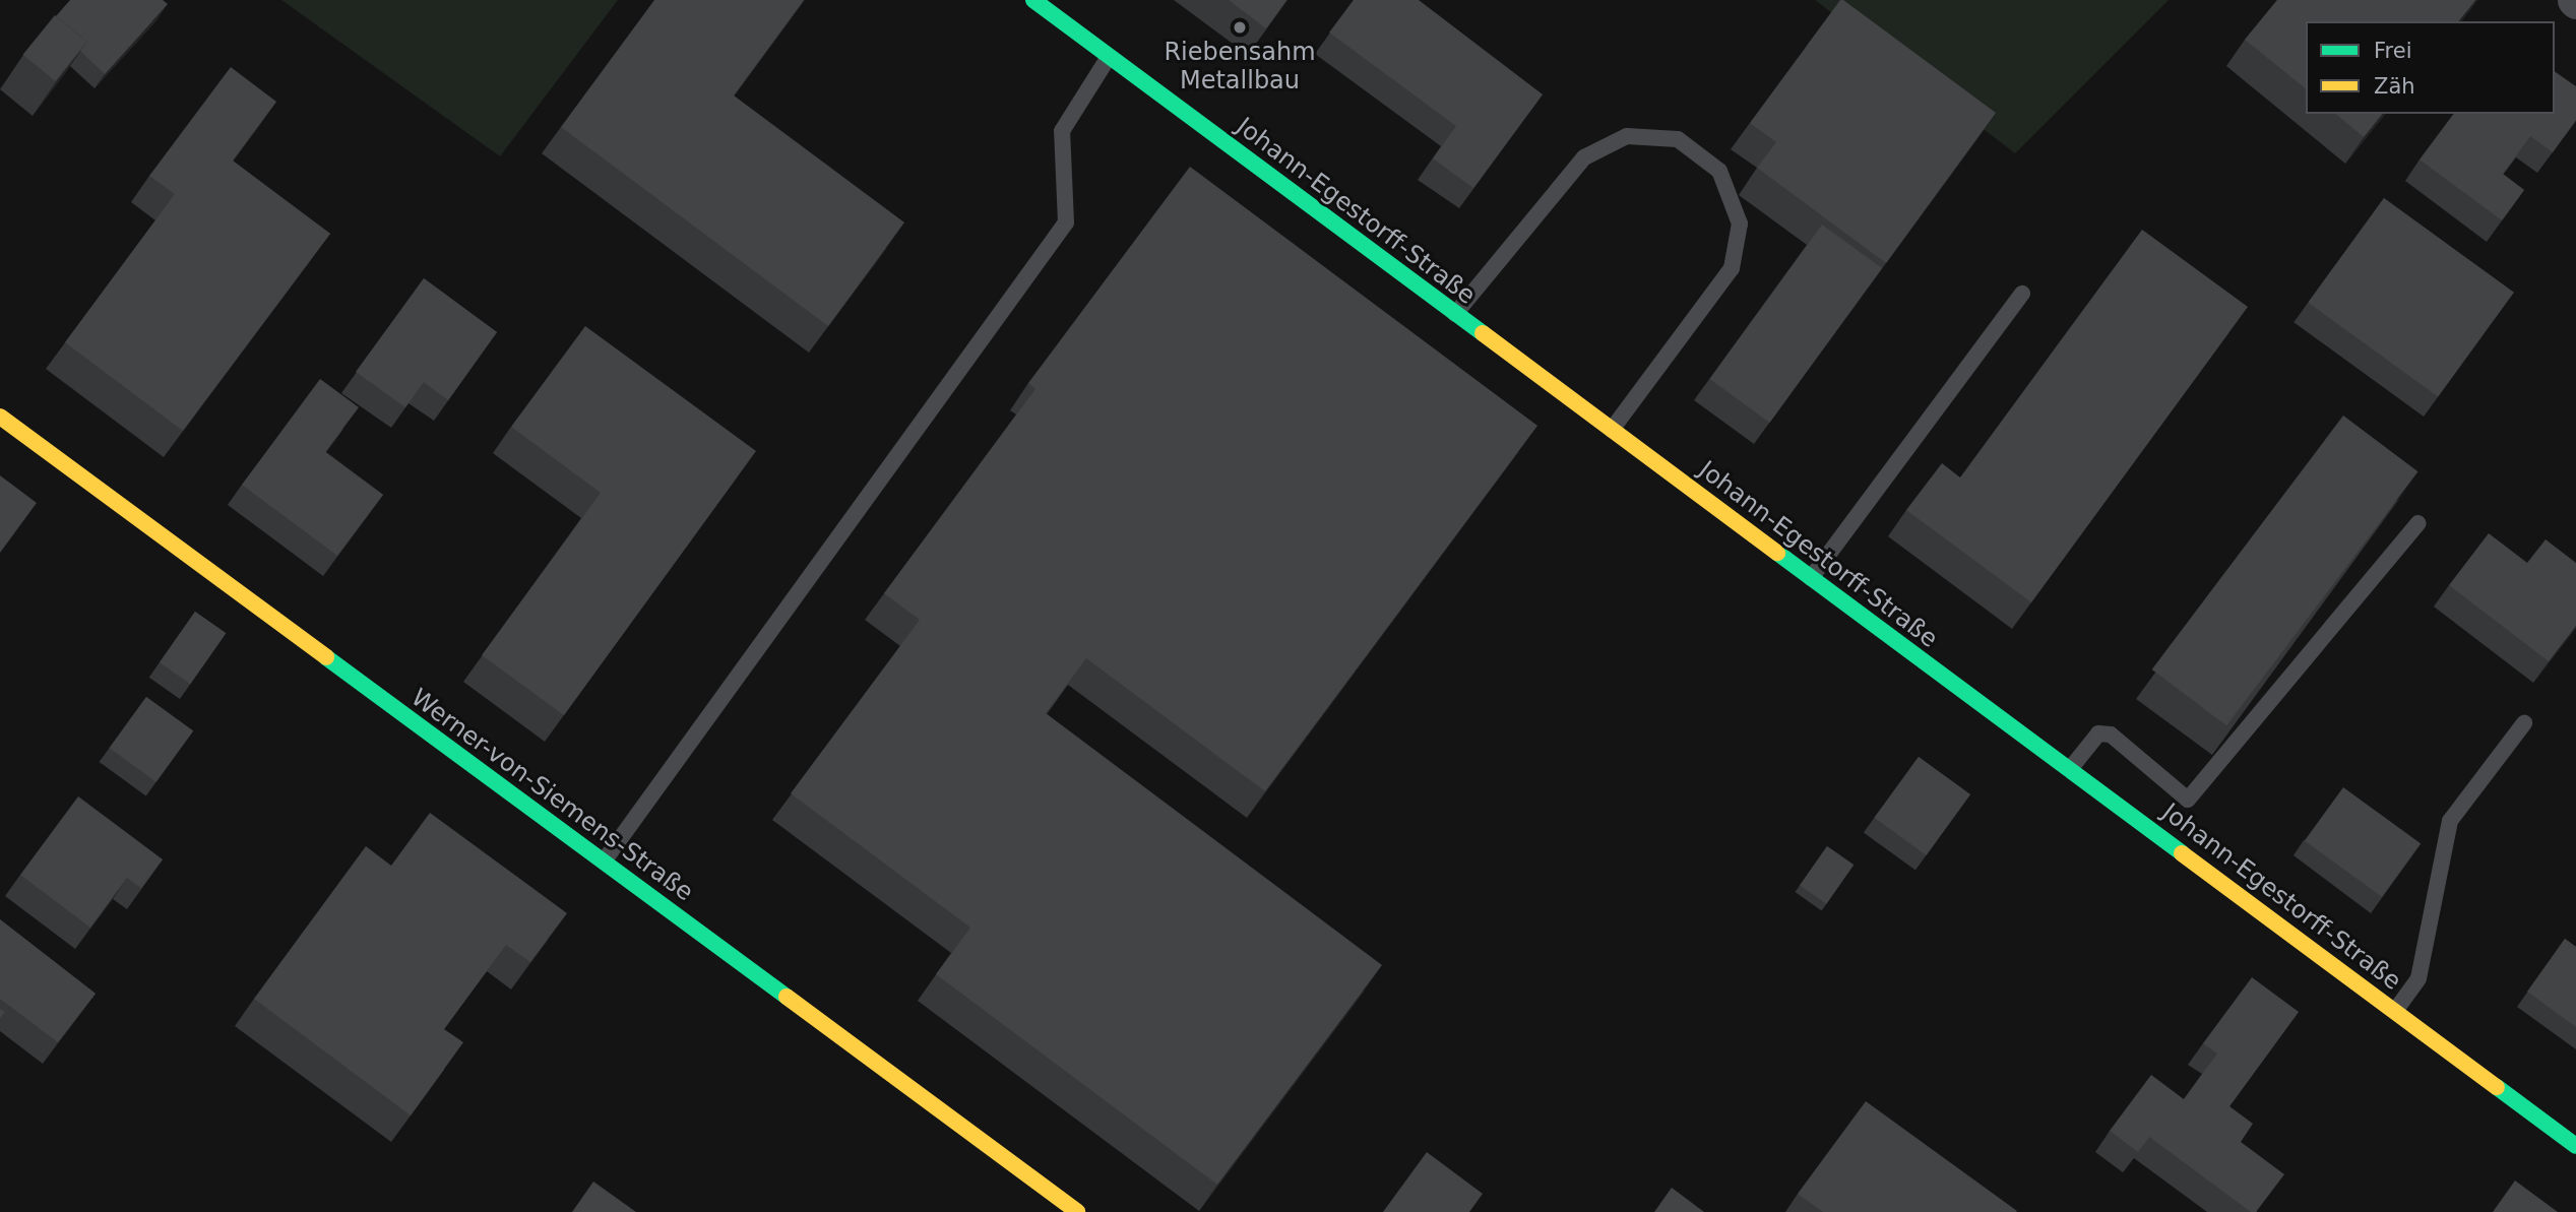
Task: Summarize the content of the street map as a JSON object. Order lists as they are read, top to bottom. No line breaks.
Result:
{"streets":{"street":["Johann-Egestorff-Straße","Werner-von-Siemens-Straße"]},"places":["Riebensahm Metallbau"],"legend":["Frei","Zäh"]}
